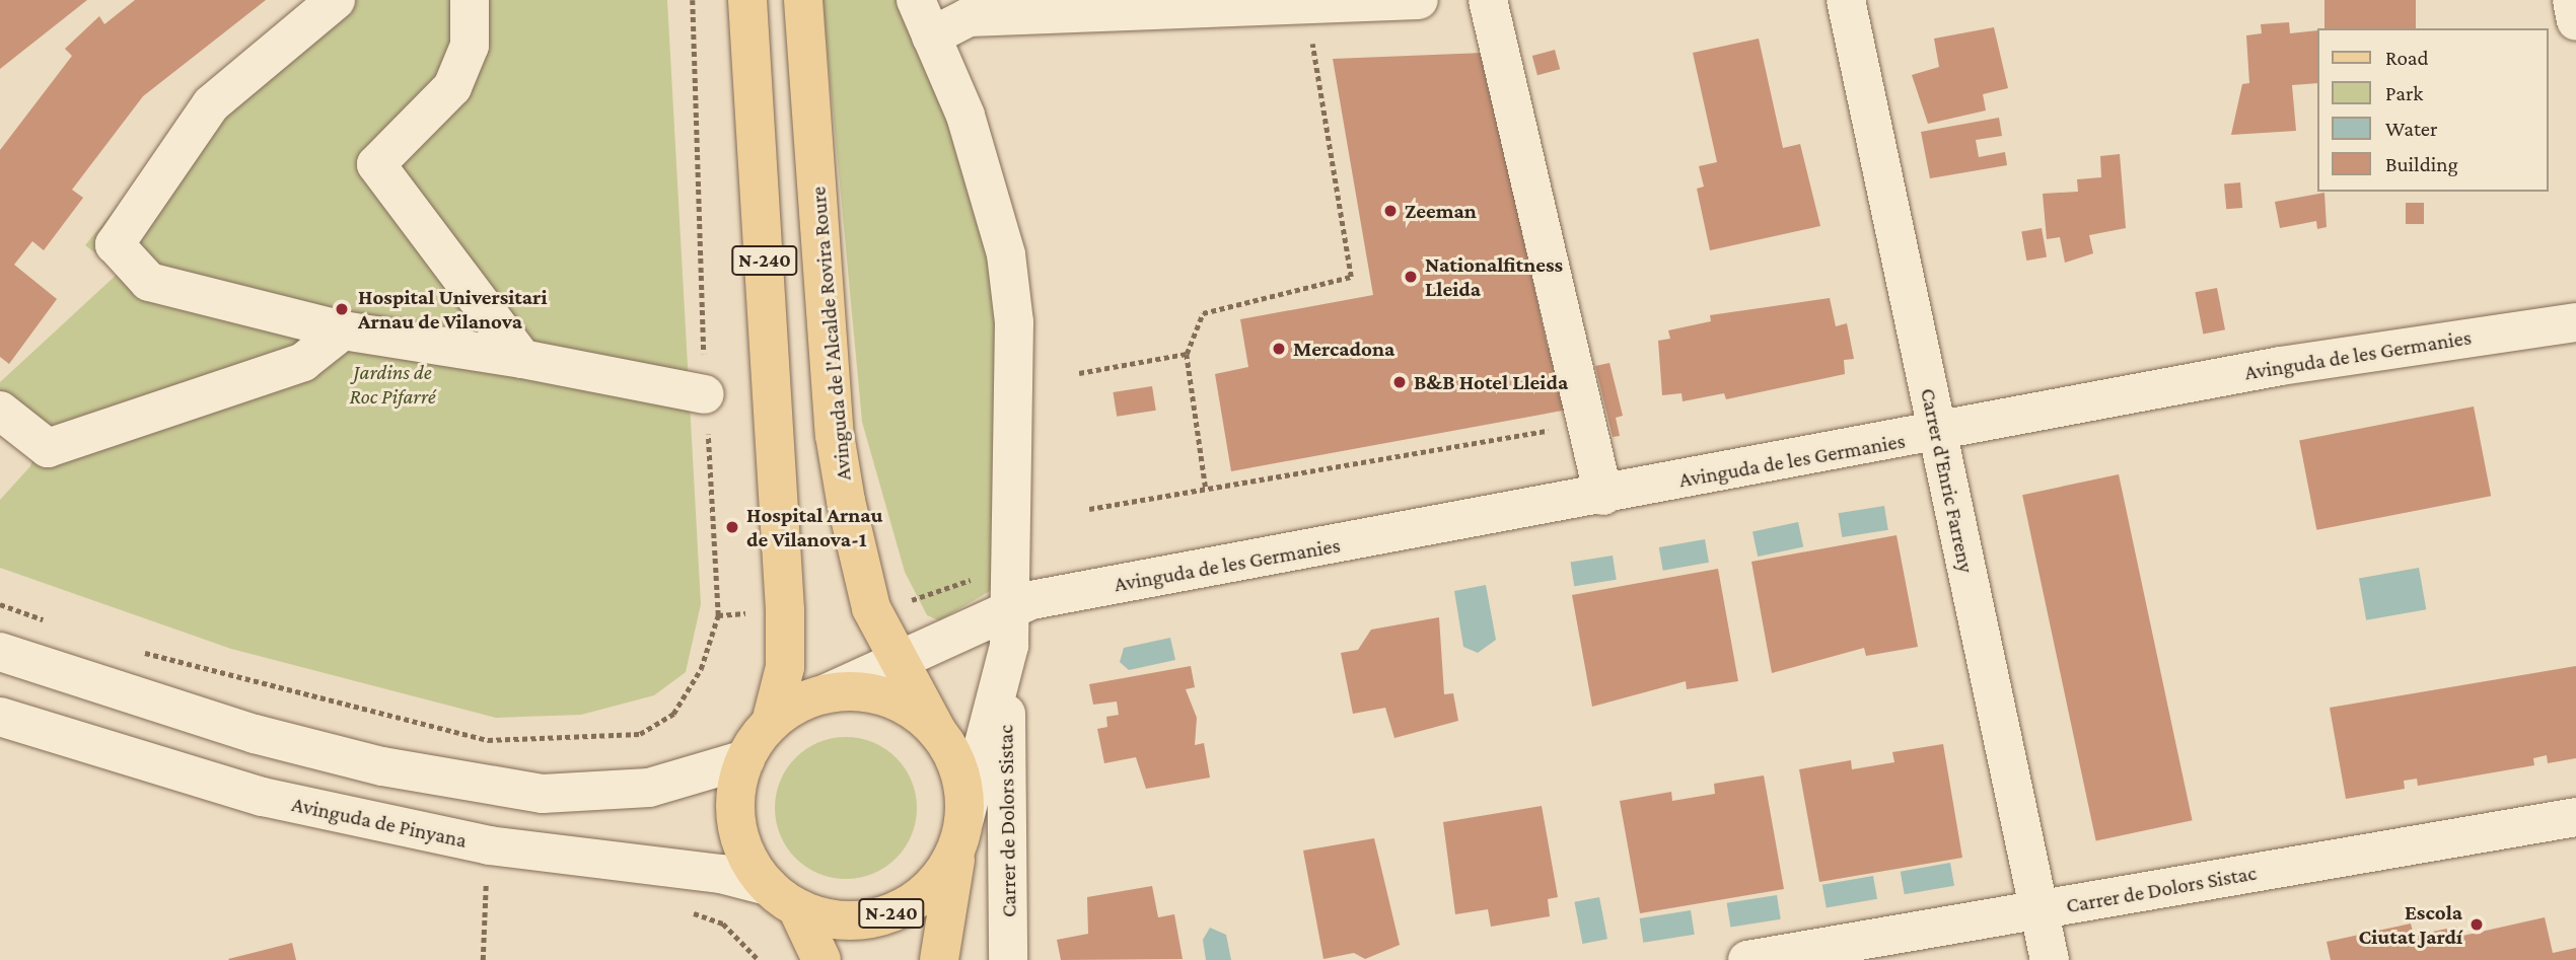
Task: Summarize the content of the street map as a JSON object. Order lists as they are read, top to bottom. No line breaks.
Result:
{"streets":{"main road":["N-240","Avinguda de l'Alcalde Rovira Roure"],"street":["Avinguda de les Germanies","Carrer d'Enric Farreny","Carrer de Dolors Sistac","Avinguda de Pinyana"]},"crossings":[["N-240","Avinguda de l'Alcalde Rovira Roure"],["N-240","Avinguda de les Germanies"],["N-240","Avinguda de Pinyana"],["Avinguda de l'Alcalde Rovira Roure","Avinguda de les Germanies"],["Avinguda de l'Alcalde Rovira Roure","Avinguda de Pinyana"],["Avinguda de les Germanies","Carrer d'Enric Farreny"],["Avinguda de les Germanies","Avinguda de Pinyana"],["Carrer d'Enric Farreny","Carrer de Dolors Sistac"]],"parks":["Jardins de Roc Pifarré"],"places":["Zeeman","Nationalfitness Lleida","Hospital Universitari Arnau de Vilanova","Mercadona","B&B Hotel Lleida","Hospital Arnau de Vilanova-1","Escola Ciutat Jardí"],"legend":["Road","Park","Water","Building"]}
